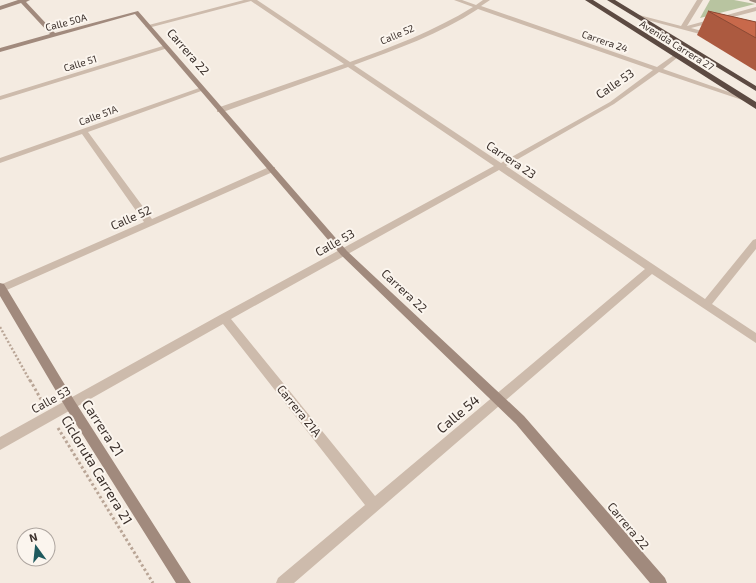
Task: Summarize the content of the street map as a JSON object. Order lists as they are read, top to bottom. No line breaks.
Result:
{"streets":{"highway":["Avenida Carrera 27"],"street":["Calle 50A","Calle 52","Carrera 24","Carrera 22","Calle 51","Calle 53","Calle 51A","Carrera 23","Carrera 21A","Calle 54","Carrera 21"],"path":["Cicloruta Carrera 21"]},"crossings":[["Calle 50A","Carrera 22"],["Calle 52","Carrera 24"],["Calle 52","Carrera 22"],["Calle 52","Carrera 23"],["Calle 52","Carrera 21"],["Carrera 24","Avenida Carrera 27"],["Carrera 24","Calle 53"],["Avenida Carrera 27","Calle 53"],["Carrera 22","Calle 51"],["Carrera 22","Calle 53"],["Carrera 22","Calle 51A"],["Carrera 22","Calle 54"],["Calle 53","Carrera 23"],["Calle 53","Carrera 21A"],["Calle 53","Carrera 21"],["Calle 53","Cicloruta Carrera 21"],["Carrera 23","Calle 54"],["Carrera 21A","Calle 54"]],"north":"top"}
